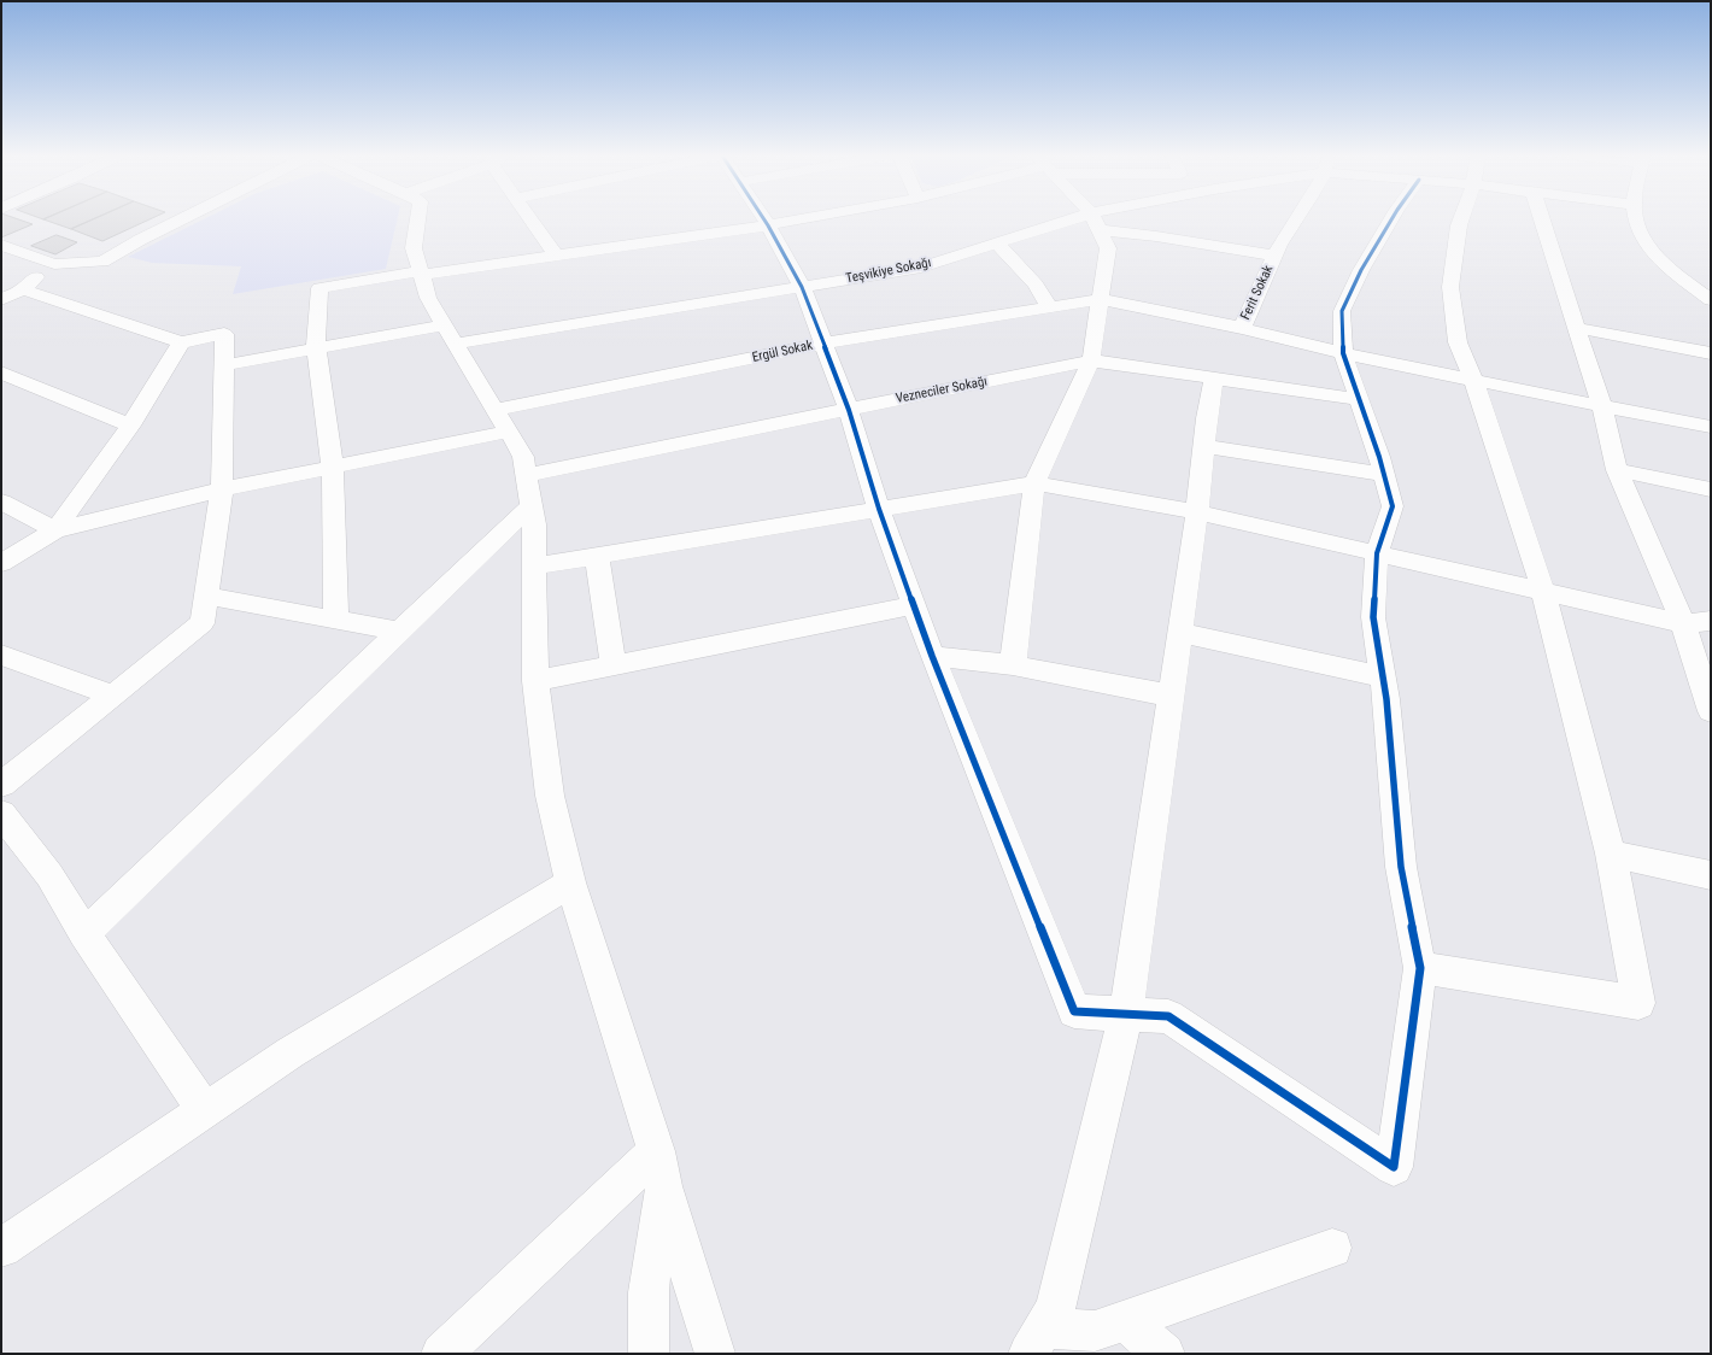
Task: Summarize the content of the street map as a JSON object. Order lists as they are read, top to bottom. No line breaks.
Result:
{"streets":{"street":["Teşvikiye Sokağı","Ferit Sokak","Ergül Sokak","Vezneciler Sokağı"]}}
